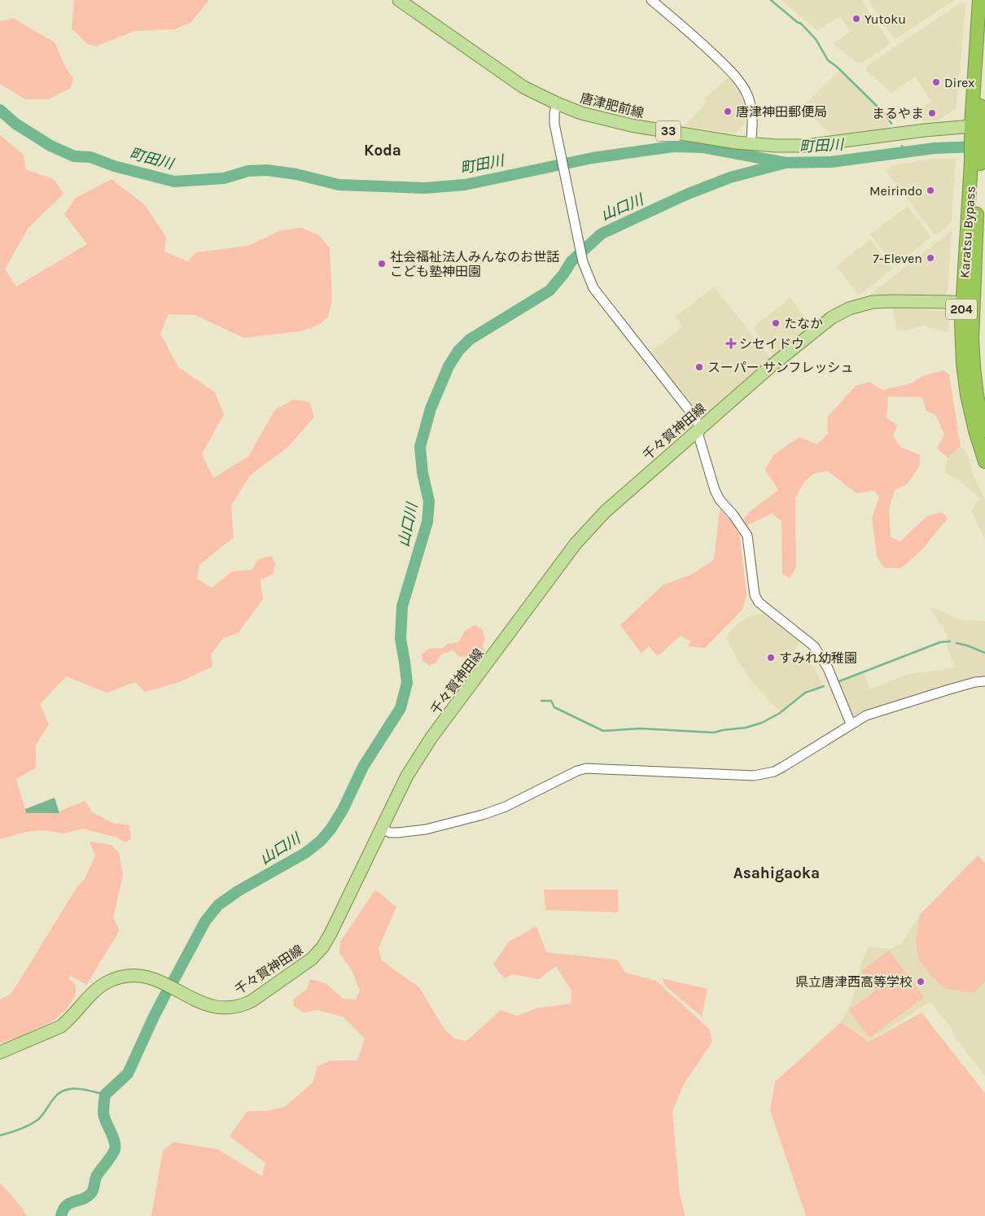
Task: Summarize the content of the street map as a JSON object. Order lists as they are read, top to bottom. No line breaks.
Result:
{"streets":{"highway":["Karatsu Bypass","204"],"main road":["唐津肥前線","33","千々賀神田線"]},"crossings":[["唐津肥前線","Karatsu Bypass"],["Karatsu Bypass","千々賀神田線"]],"districts":["Koda","Asahigaoka"],"water":["町田川","山口川"],"places":{"other":["Yutoku","Direx","唐津神田郵便局","まるやま","Meirindo","7-Eleven","社会福祉法人みんなのお世話 こども塾神田園","たなか","スーパー サンフレッシュ","すみれ幼稚園","県立唐津西高等学校"],"health":["シセイドウ"]}}
